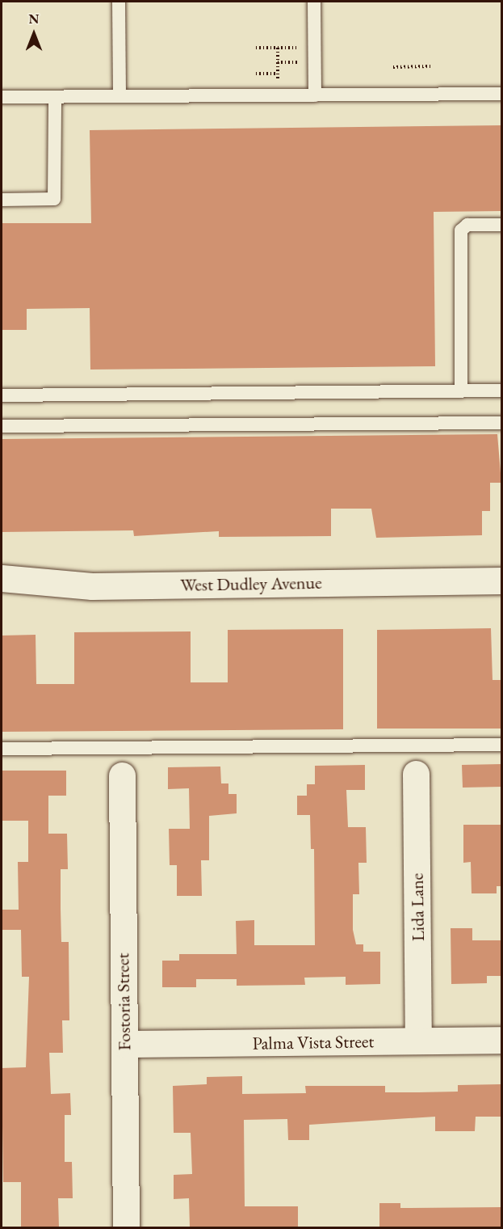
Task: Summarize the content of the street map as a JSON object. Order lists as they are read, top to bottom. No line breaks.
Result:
{"streets":{"street":["West Dudley Avenue","Lida Lane","Fostoria Street","Palma Vista Street"]},"crossings":[["Lida Lane","Palma Vista Street"],["Fostoria Street","Palma Vista Street"]],"north":"top"}
